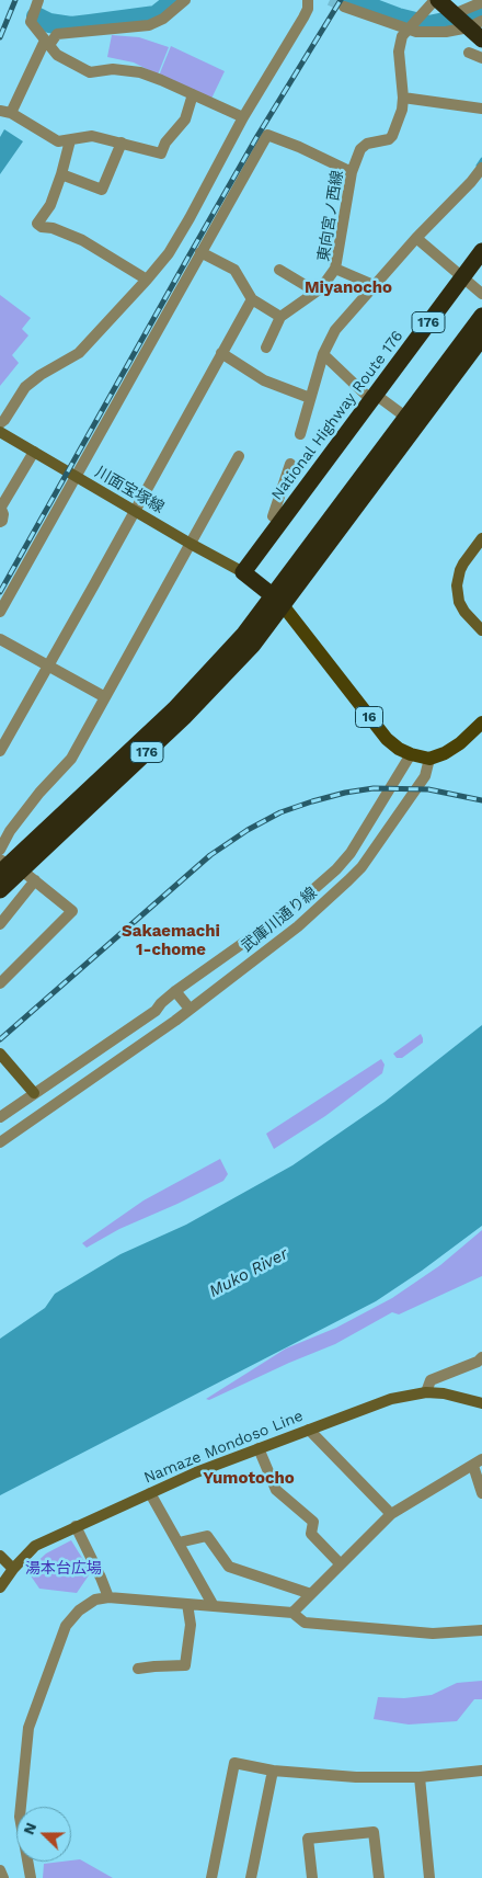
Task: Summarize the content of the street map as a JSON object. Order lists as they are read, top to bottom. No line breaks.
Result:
{"streets":{"highway":["176","National Highway Route 176"],"main road":["川面宝塚線","16","Namaze Mondoso Line"],"street":["東向宮ノ西線","武庫川通り線"]},"crossings":[["176","16"],["National Highway Route 176","川面宝塚線"],["16","武庫川通り線"]],"districts":["Miyanocho","Sakaemachi 1-chome","Yumotocho"],"water":["Muko River"],"parks":["湯本台広場"],"north":"left"}
